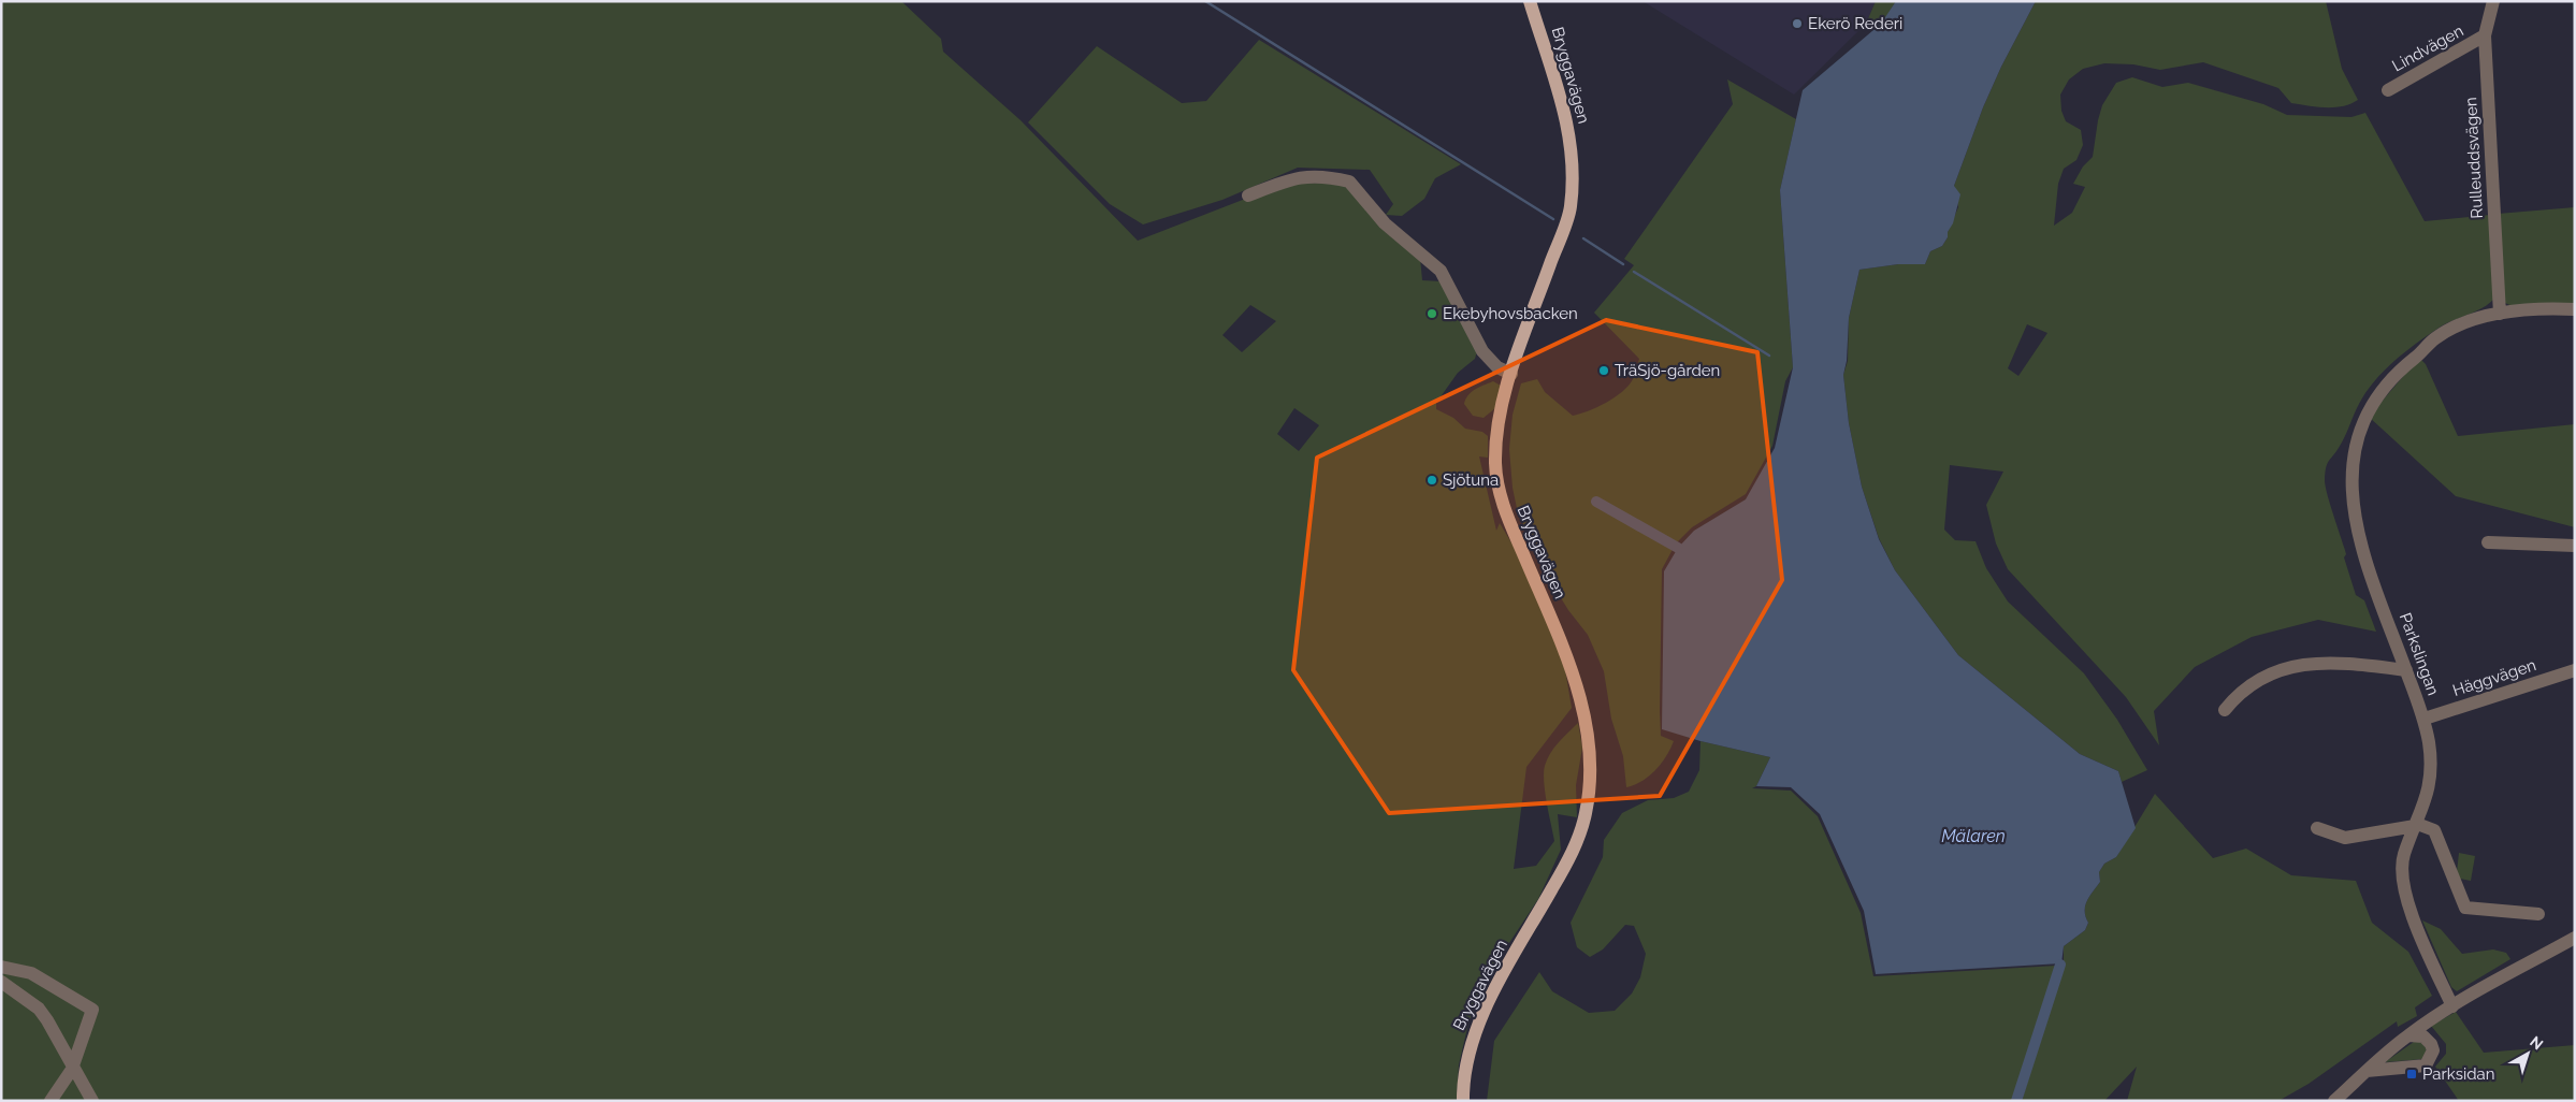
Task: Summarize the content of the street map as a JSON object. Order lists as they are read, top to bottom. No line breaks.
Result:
{"streets":{"main road":["Bryggavägen"],"street":["Lindvägen","Rulleuddsvägen","Parkslingan","Häggvägen"]},"crossings":[["Lindvägen","Rulleuddsvägen"],["Rulleuddsvägen","Parkslingan"],["Parkslingan","Häggvägen"]],"water":["Mälaren"],"places":{"other":["Ekerö Rederi","Ekebyhovsbacken","TräSjö-gården","Sjötuna"],"transit":["Parksidan"]},"north":"top right"}
